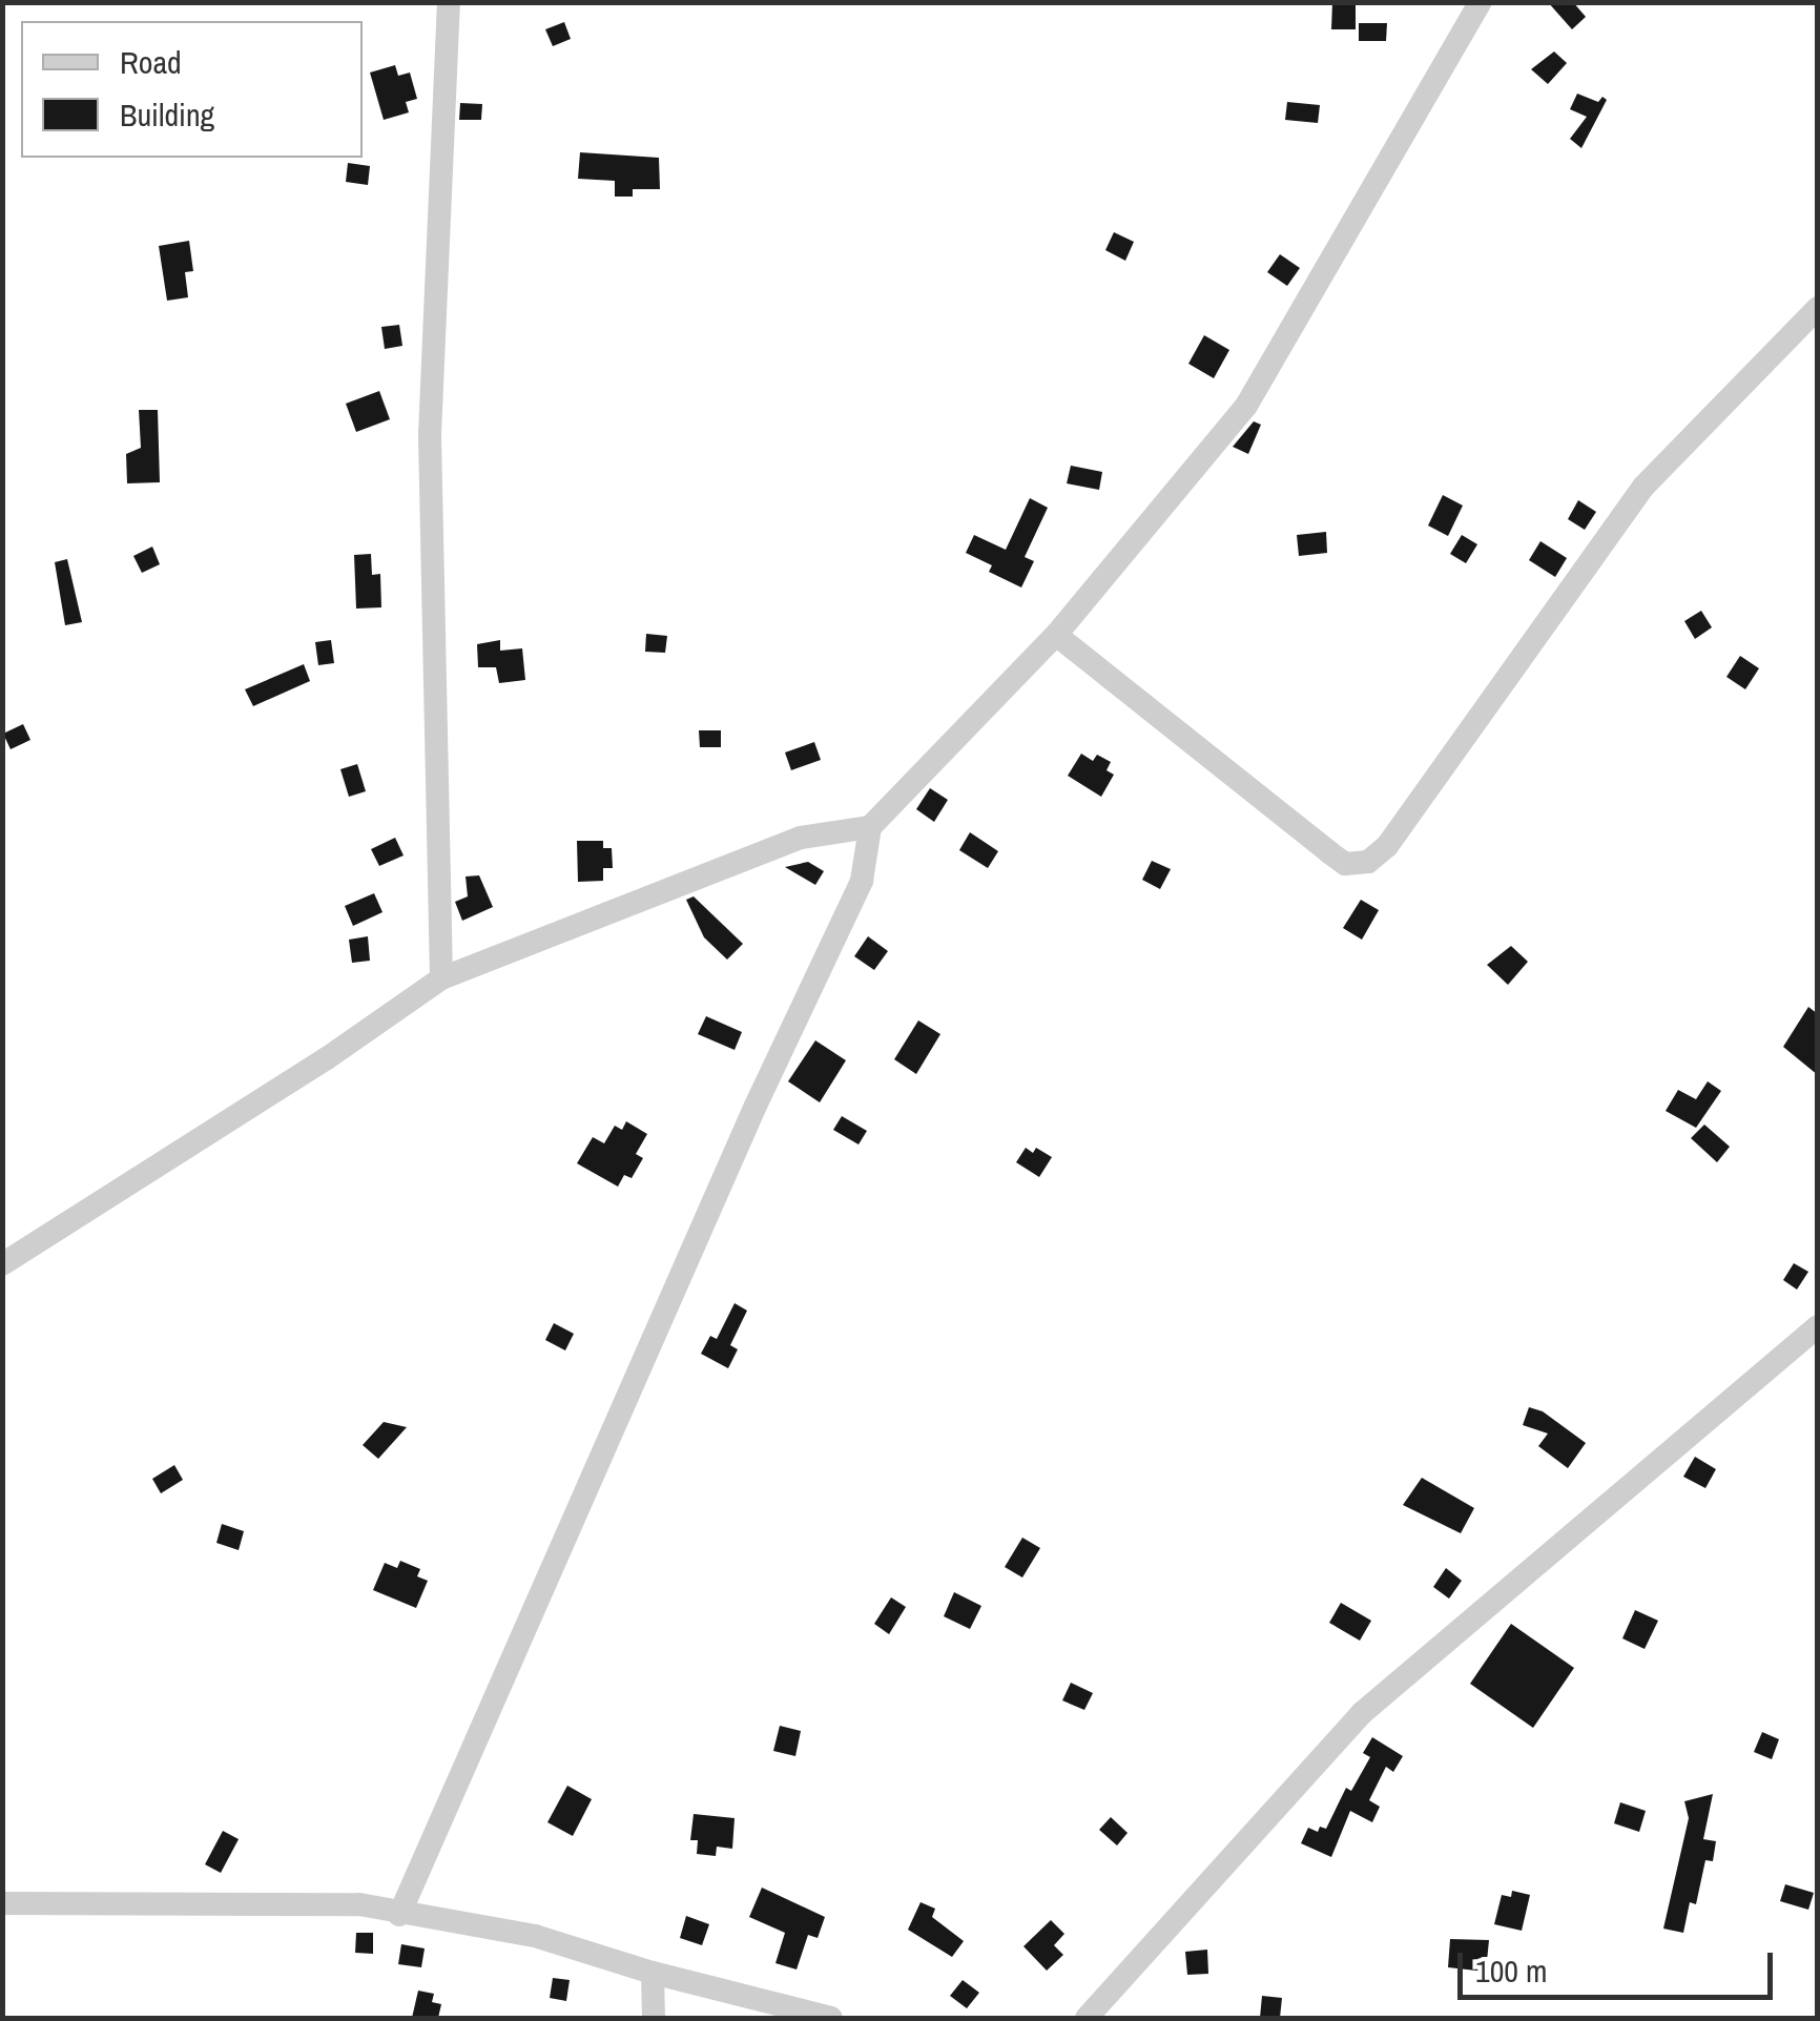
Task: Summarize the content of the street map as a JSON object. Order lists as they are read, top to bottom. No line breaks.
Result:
{"legend":["Road","Building"],"scale_bar":"100 m"}
